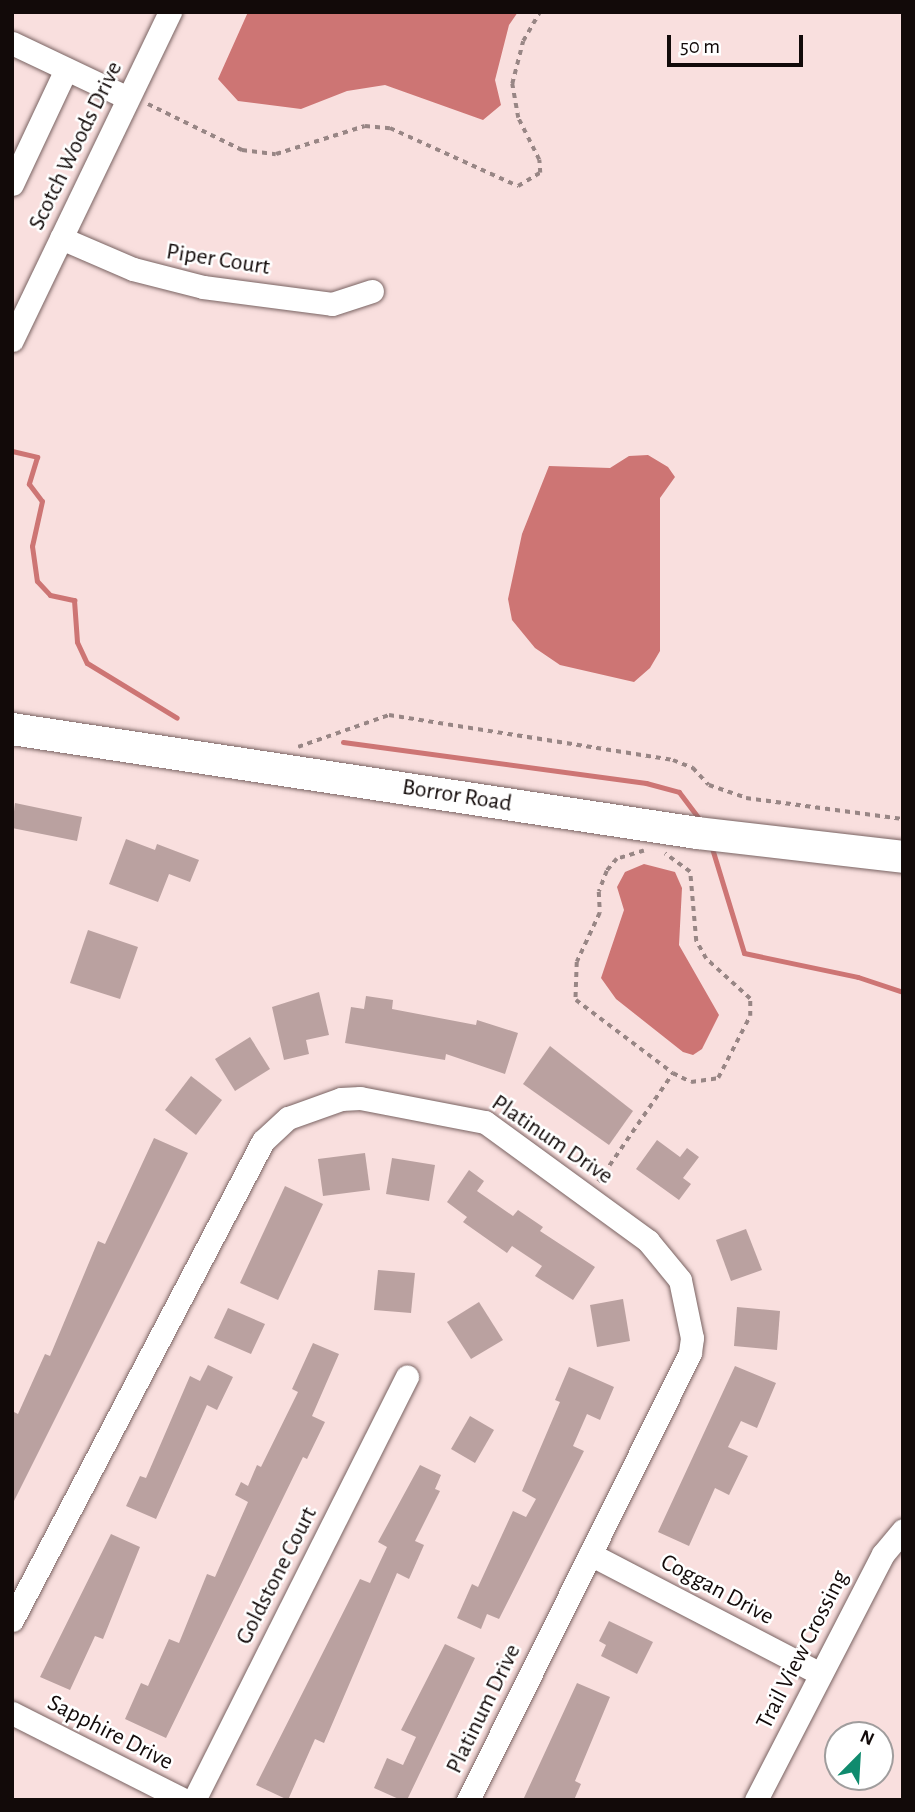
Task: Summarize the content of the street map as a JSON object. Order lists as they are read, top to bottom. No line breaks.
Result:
{"streets":{"street":["Scotch Woods Drive","Piper Court","Borror Road","Platinum Drive","Goldstone Court","Coggan Drive","Trail View Crossing","Sapphire Drive"]},"crossings":[["Scotch Woods Drive","Piper Court"],["Platinum Drive","Coggan Drive"],["Coggan Drive","Trail View Crossing"]],"scale_bar":"50 m","north":"top right"}
